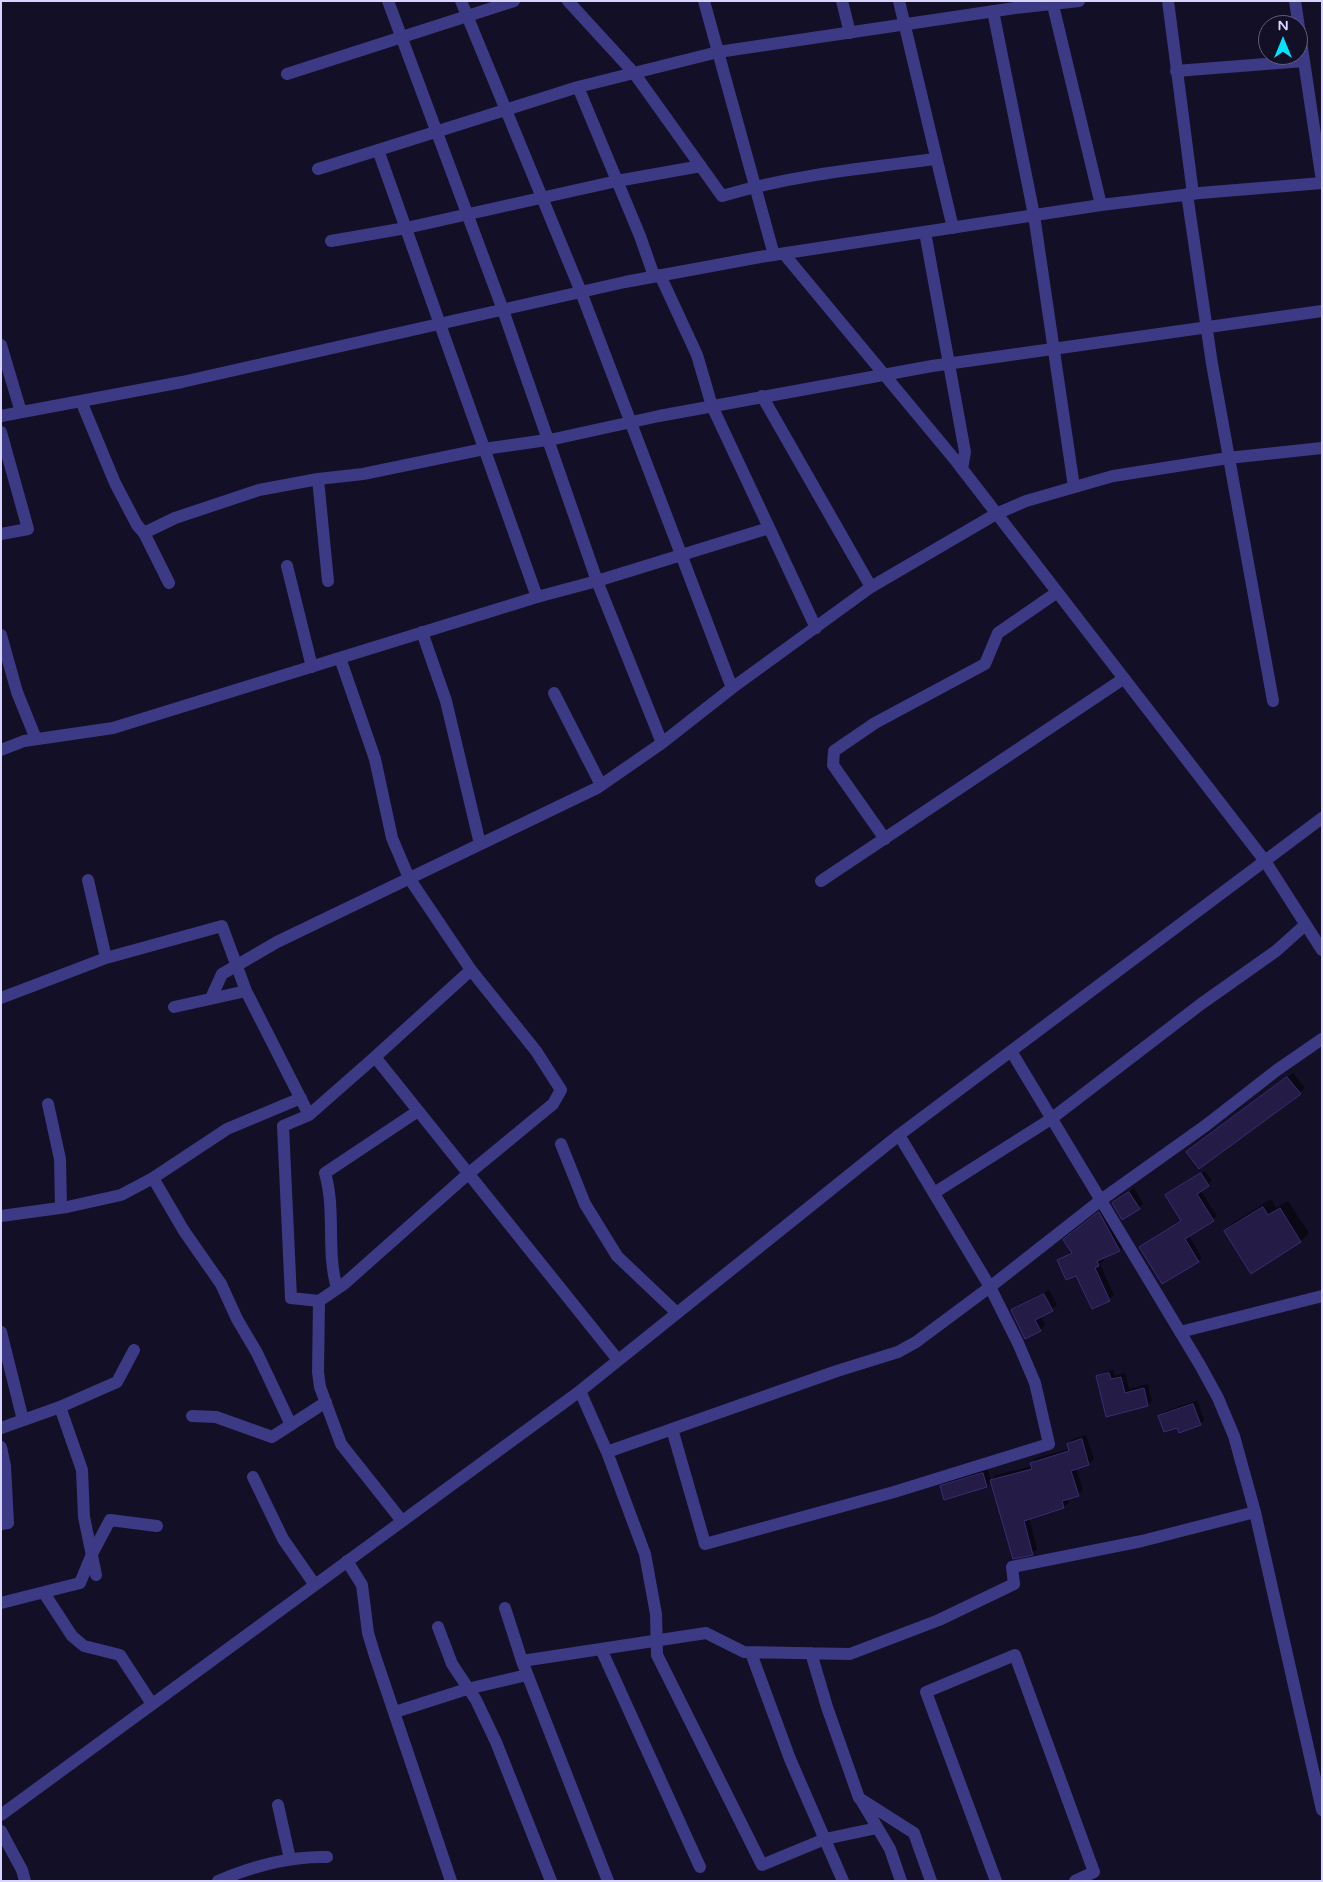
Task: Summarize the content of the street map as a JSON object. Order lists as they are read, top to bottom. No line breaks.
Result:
{"north":"top"}
